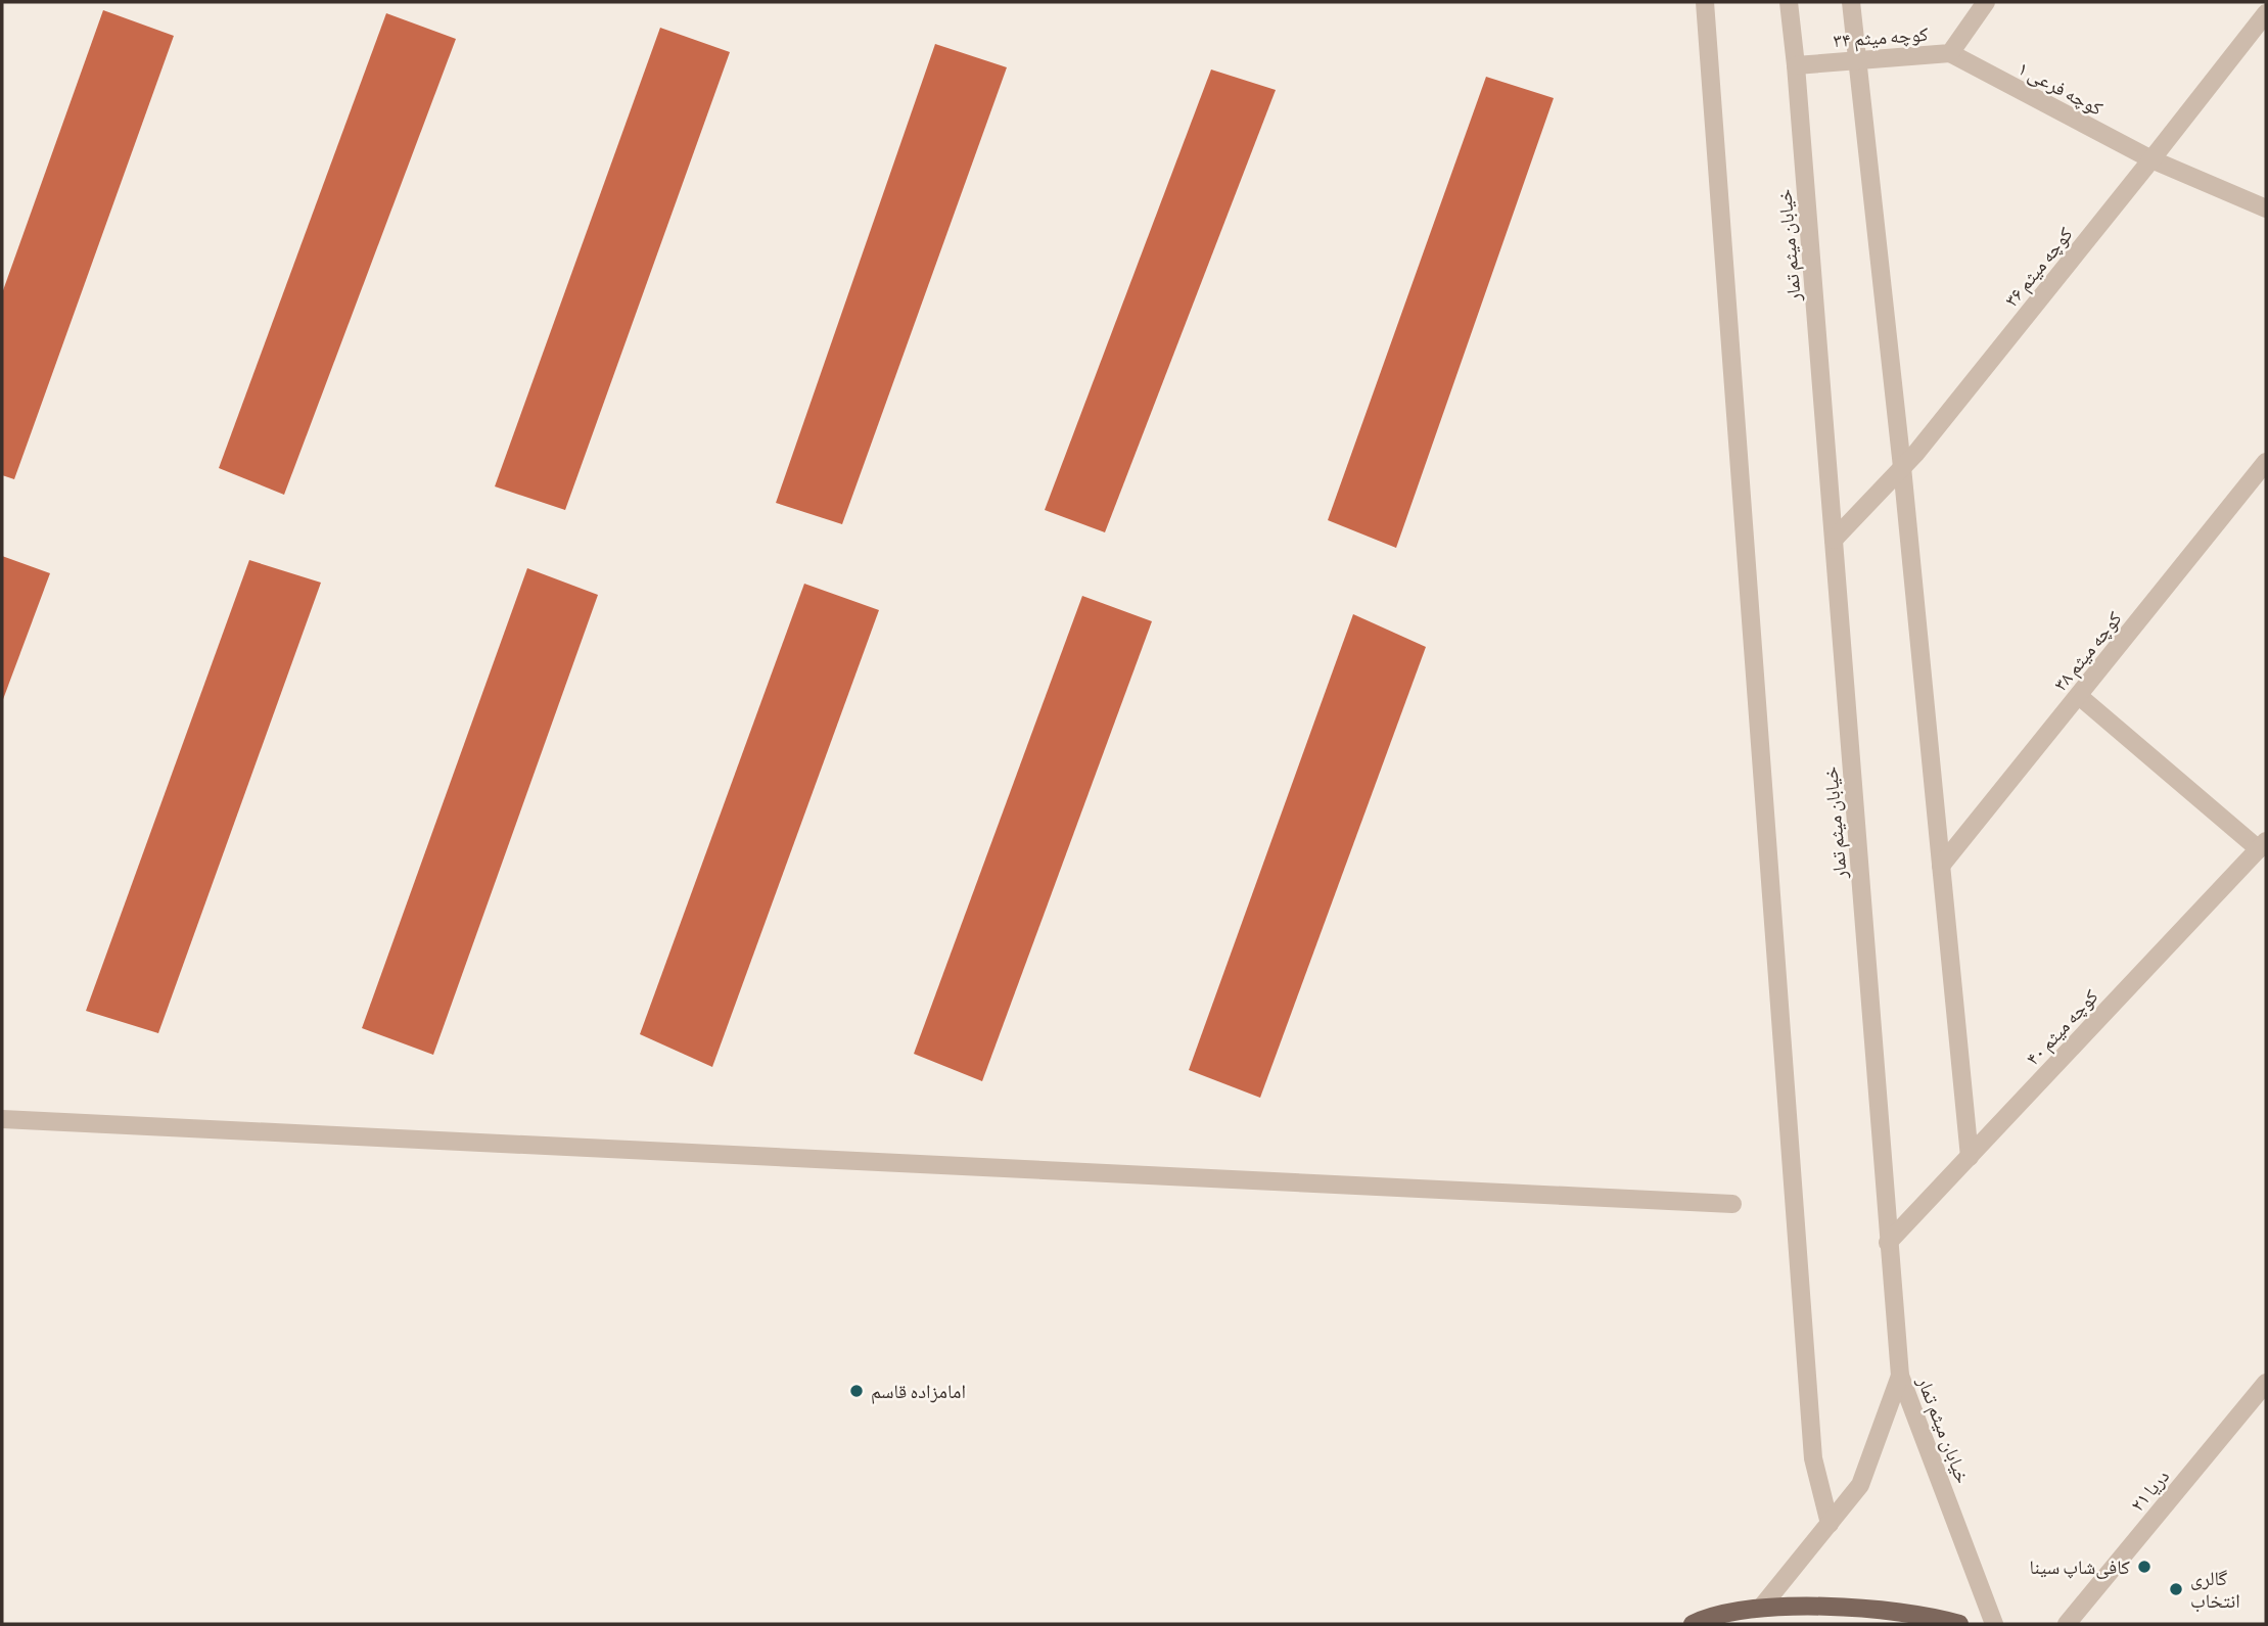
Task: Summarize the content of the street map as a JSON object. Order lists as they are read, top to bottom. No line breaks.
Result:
{"streets":{"street":["کوچه میثم ۳۴","کوچه فرعی ۱","خیابان میثم تمار","کوچه میثم ۳۶","کوچه میثم ۳۸","کوچه میثم ۴۰","دریا ۲۱"]},"crossings":[["کوچه میثم ۳۴","کوچه فرعی ۱"],["کوچه میثم ۳۴","خیابان میثم تمار"],["کوچه فرعی ۱","کوچه میثم ۳۶"],["خیابان میثم تمار","کوچه میثم ۳۶"],["خیابان میثم تمار","کوچه میثم ۴۰"]],"places":["امامزاده قاسم","کافی‌شاپ سینا","گالری انتخاب"]}
